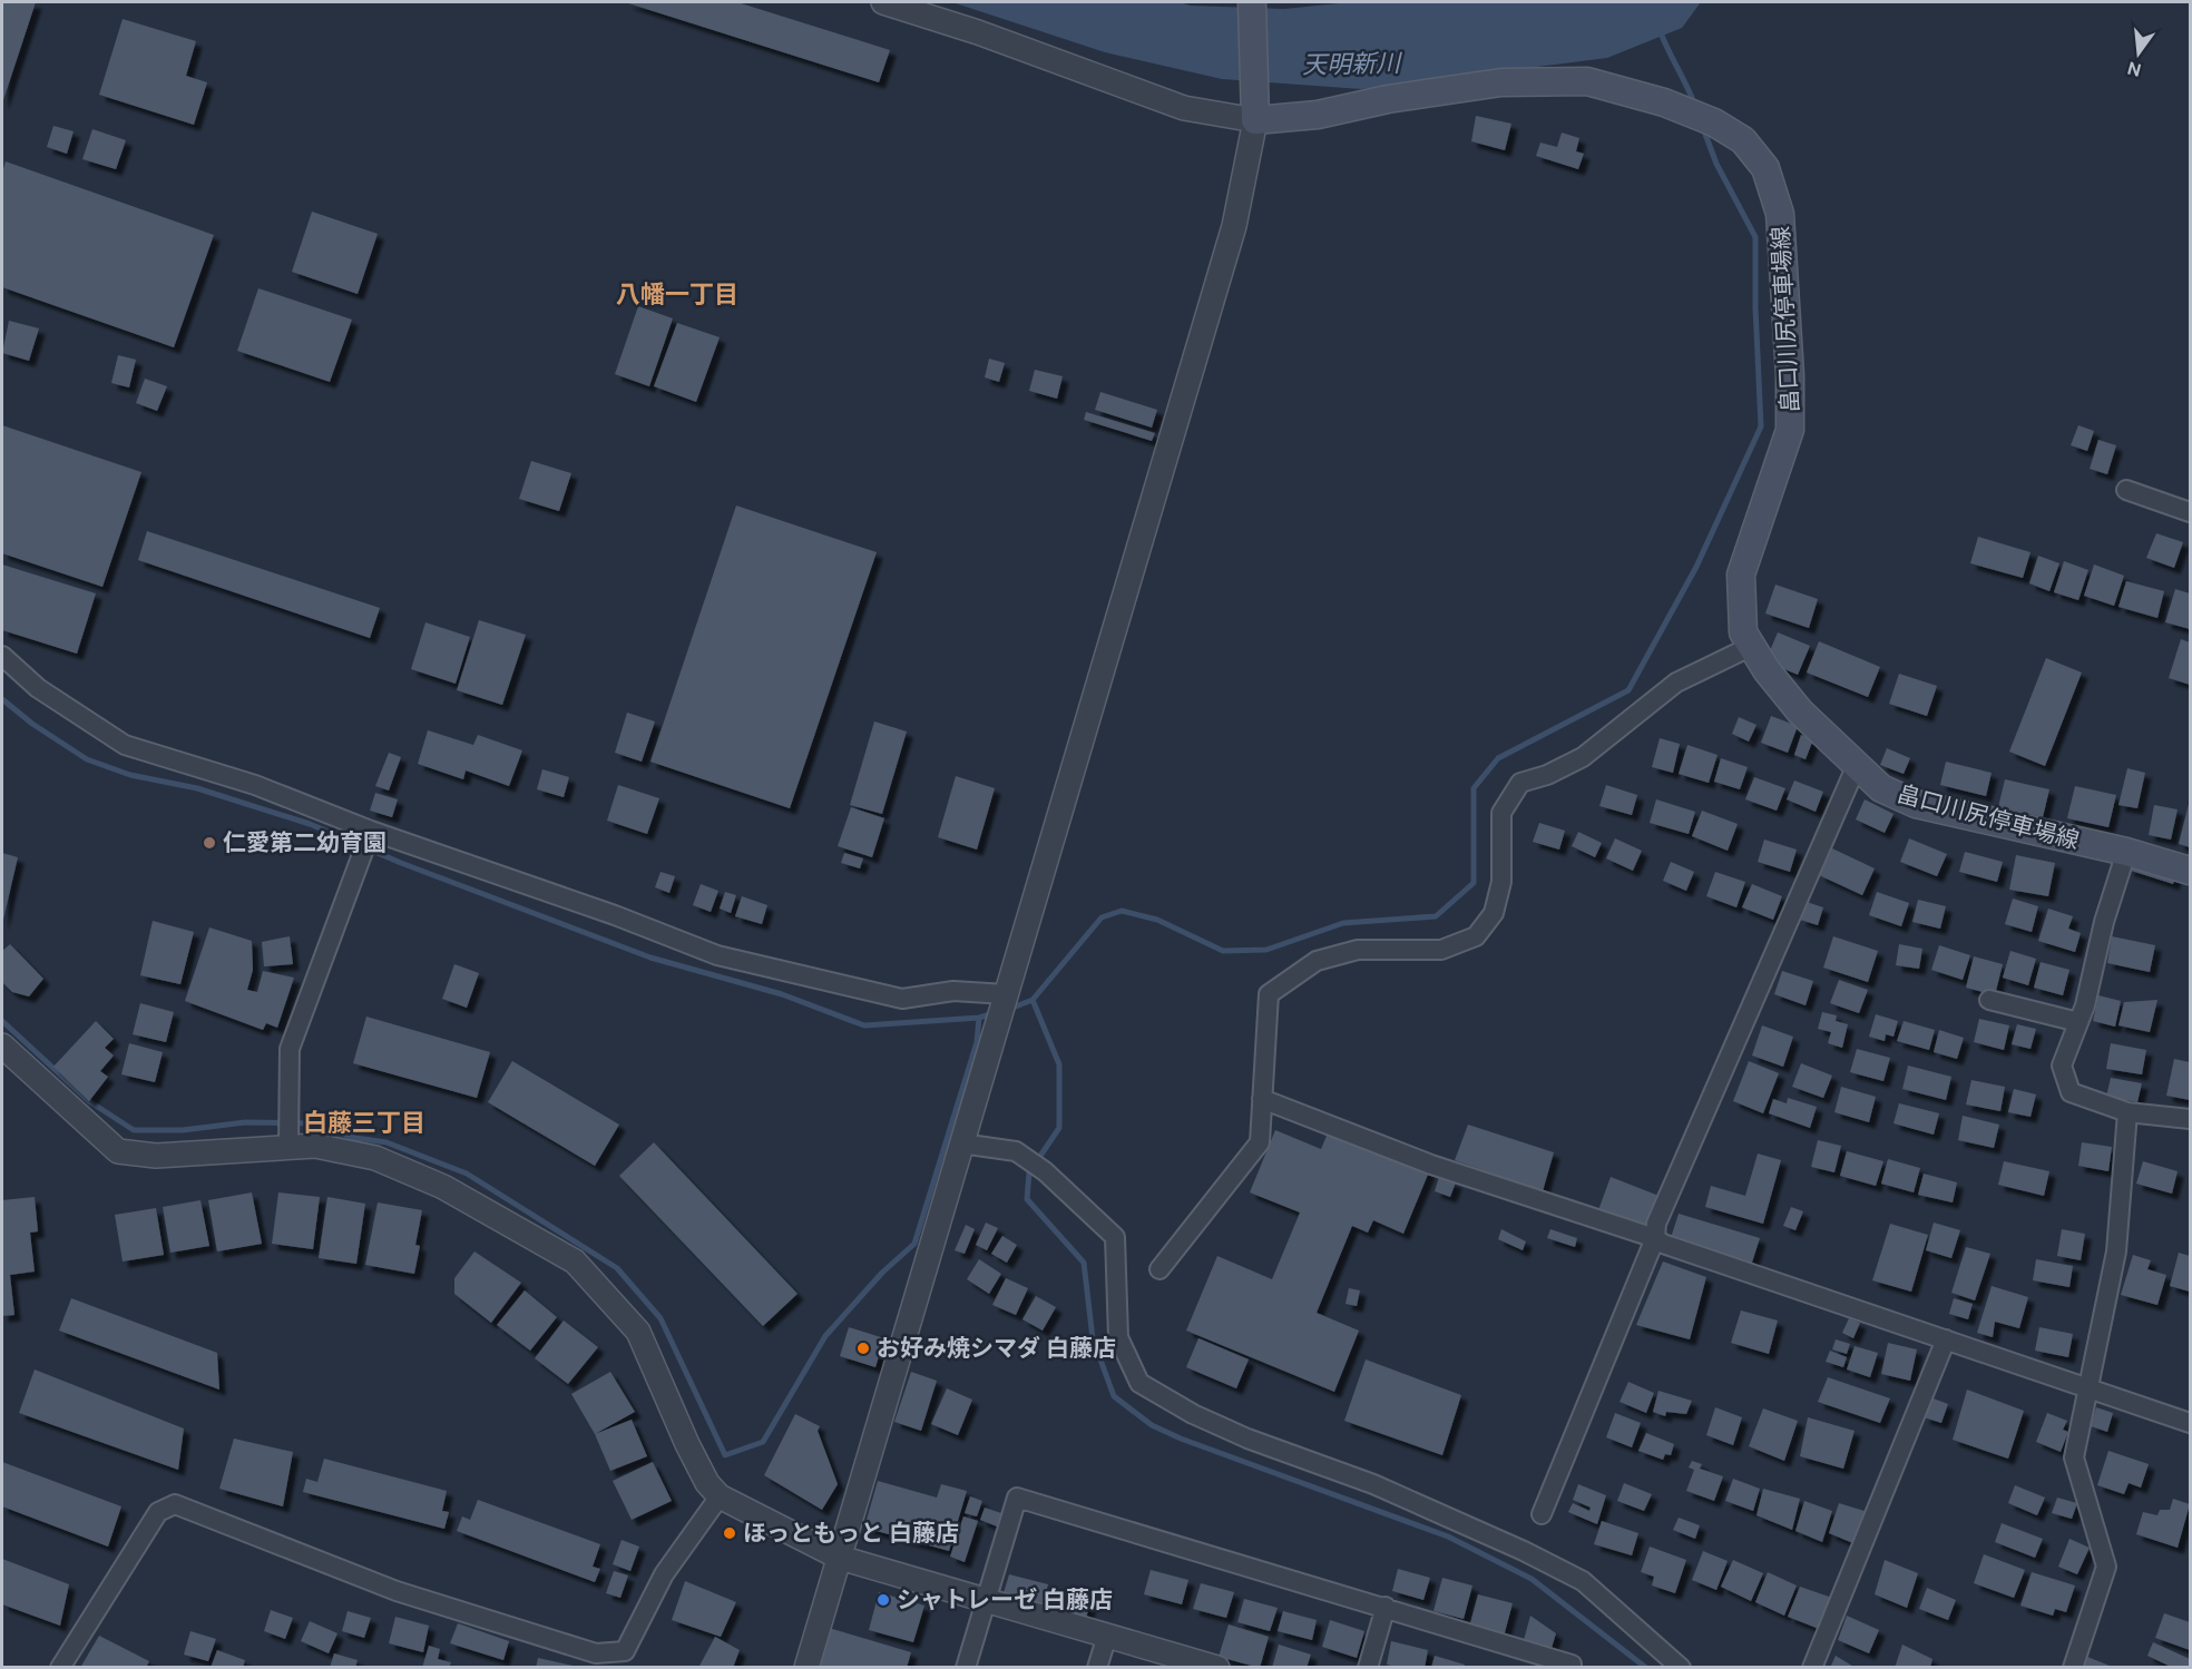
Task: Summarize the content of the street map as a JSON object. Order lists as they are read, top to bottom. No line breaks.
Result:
{"streets":{"main road":["畠口川尻停車場線"]},"districts":["八幡一丁目","白藤三丁目"],"water":["天明新川"],"places":["仁愛第二幼育園","お好み焼シマダ 白藤店","ほっともっと 白藤店","シャトレーゼ 白藤店"],"north":"bottom"}
